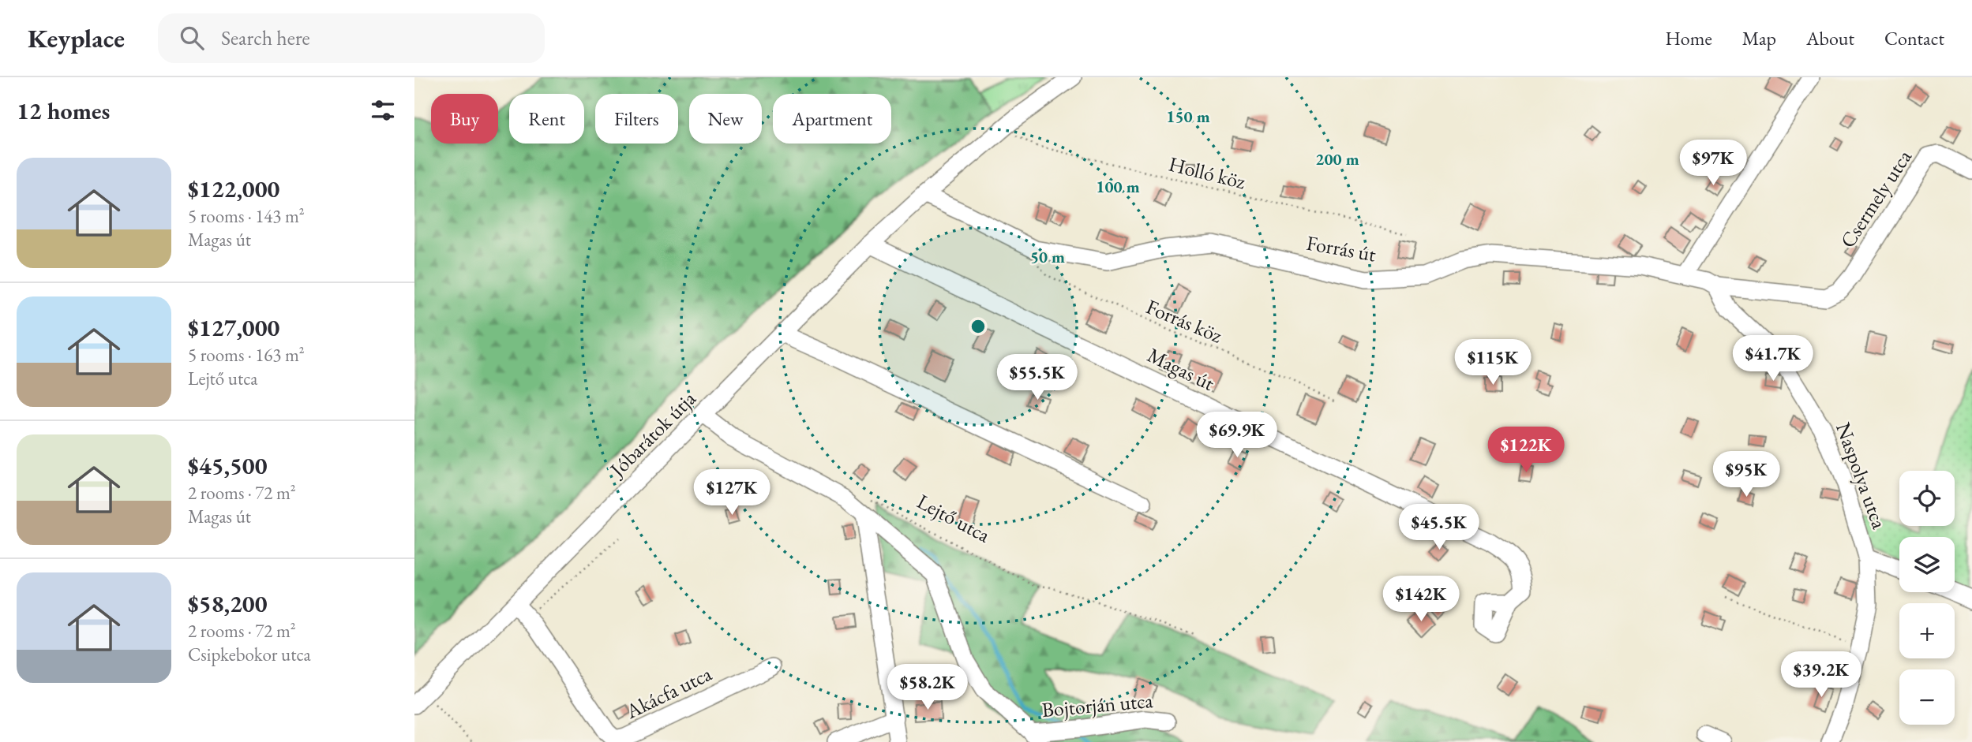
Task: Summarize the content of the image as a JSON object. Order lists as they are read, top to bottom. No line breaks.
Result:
{"streets":{"street":["Csermely utca","Forrás út","Magas út","Jóbarátok útja","Naspolya utca","Akácfa utca","Bojtorján utca"],"path":["Holló köz","Forrás köz","Lejtő utca"]},"crossings":[["Holló köz","Jóbarátok útja"],["Csermely utca","Forrás út"],["Forrás út","Forrás köz"],["Forrás út","Jóbarátok útja"],["Forrás út","Naspolya utca"],["Magas út","Jóbarátok útja"],["Jóbarátok útja","Akácfa utca"]],"page":{"header":"Keyplace","search":"Search here","nav":["Home","Map","About","Contact"],"heading":"12 homes","chip":["Buy","Rent","Filters","New","Apartment"],"price":["$97K","$41.7K","$115K","$55.5K","$69.9K","$122K","$95K","$127K","$45.5K","$142K","$39.2K","$58.2K"],"list":[{"name":"$122,000","note":"5 rooms · 143 m² · Magas út"},{"name":"$127,000","note":"5 rooms · 163 m² · Lejtő utca"},{"name":"$45,500","note":"2 rooms · 72 m² · Magas út"},{"name":"$58,200","note":"2 rooms · 72 m² · Csipkebokor utca"}],"map_buttons":["+","−"]},"rings":["150 m","200 m","100 m","50 m"]}
